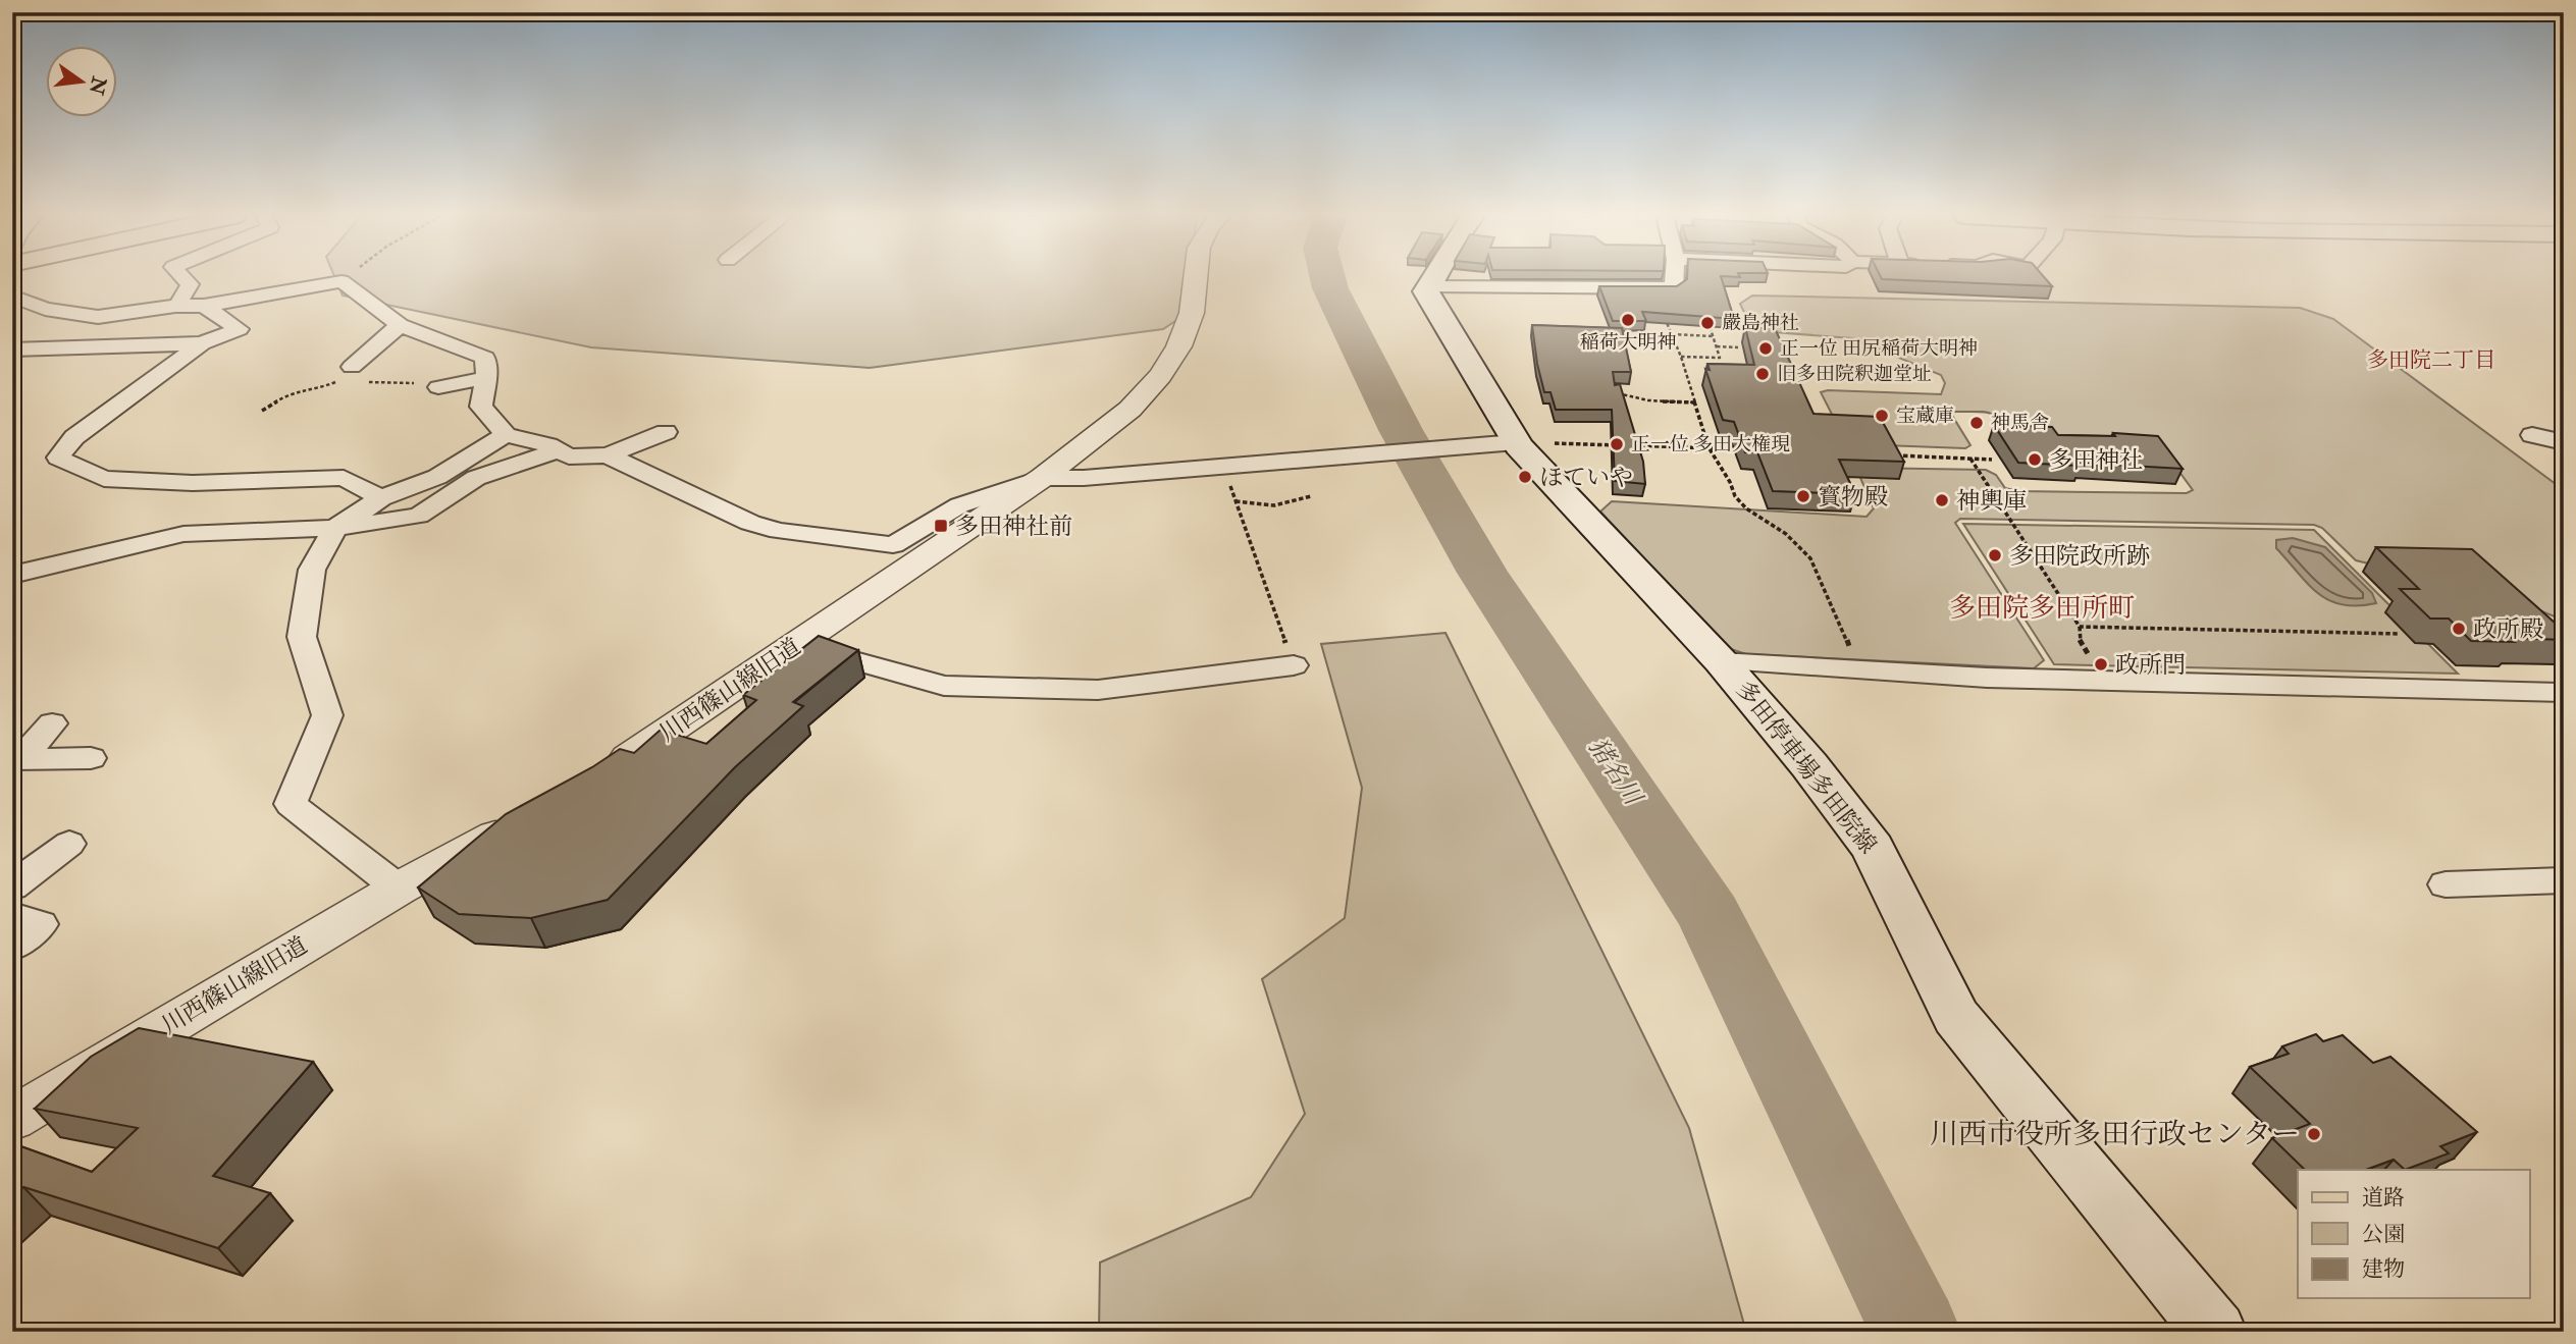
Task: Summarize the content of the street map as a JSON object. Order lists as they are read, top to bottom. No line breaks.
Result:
{"streets":{"main road":["多田停車場多田院線"],"street":["川西篠山線旧道"]},"districts":["多田院二丁目","多田院多田所町"],"water":["猪名川"],"places":{"other":["稲荷大明神","嚴島神社","正一位 田尻稲荷大明神","旧多田院釈迦堂址","宝蔵庫","神馬舎","正一位 多田大権現","多田神社","ほていや","寳物殿","神輿庫","多田院政所跡","政所殿","政所門","川西市役所多田行政センター"],"transit":["多田神社前"]},"legend":["道路","公園","建物"],"north":"right"}
